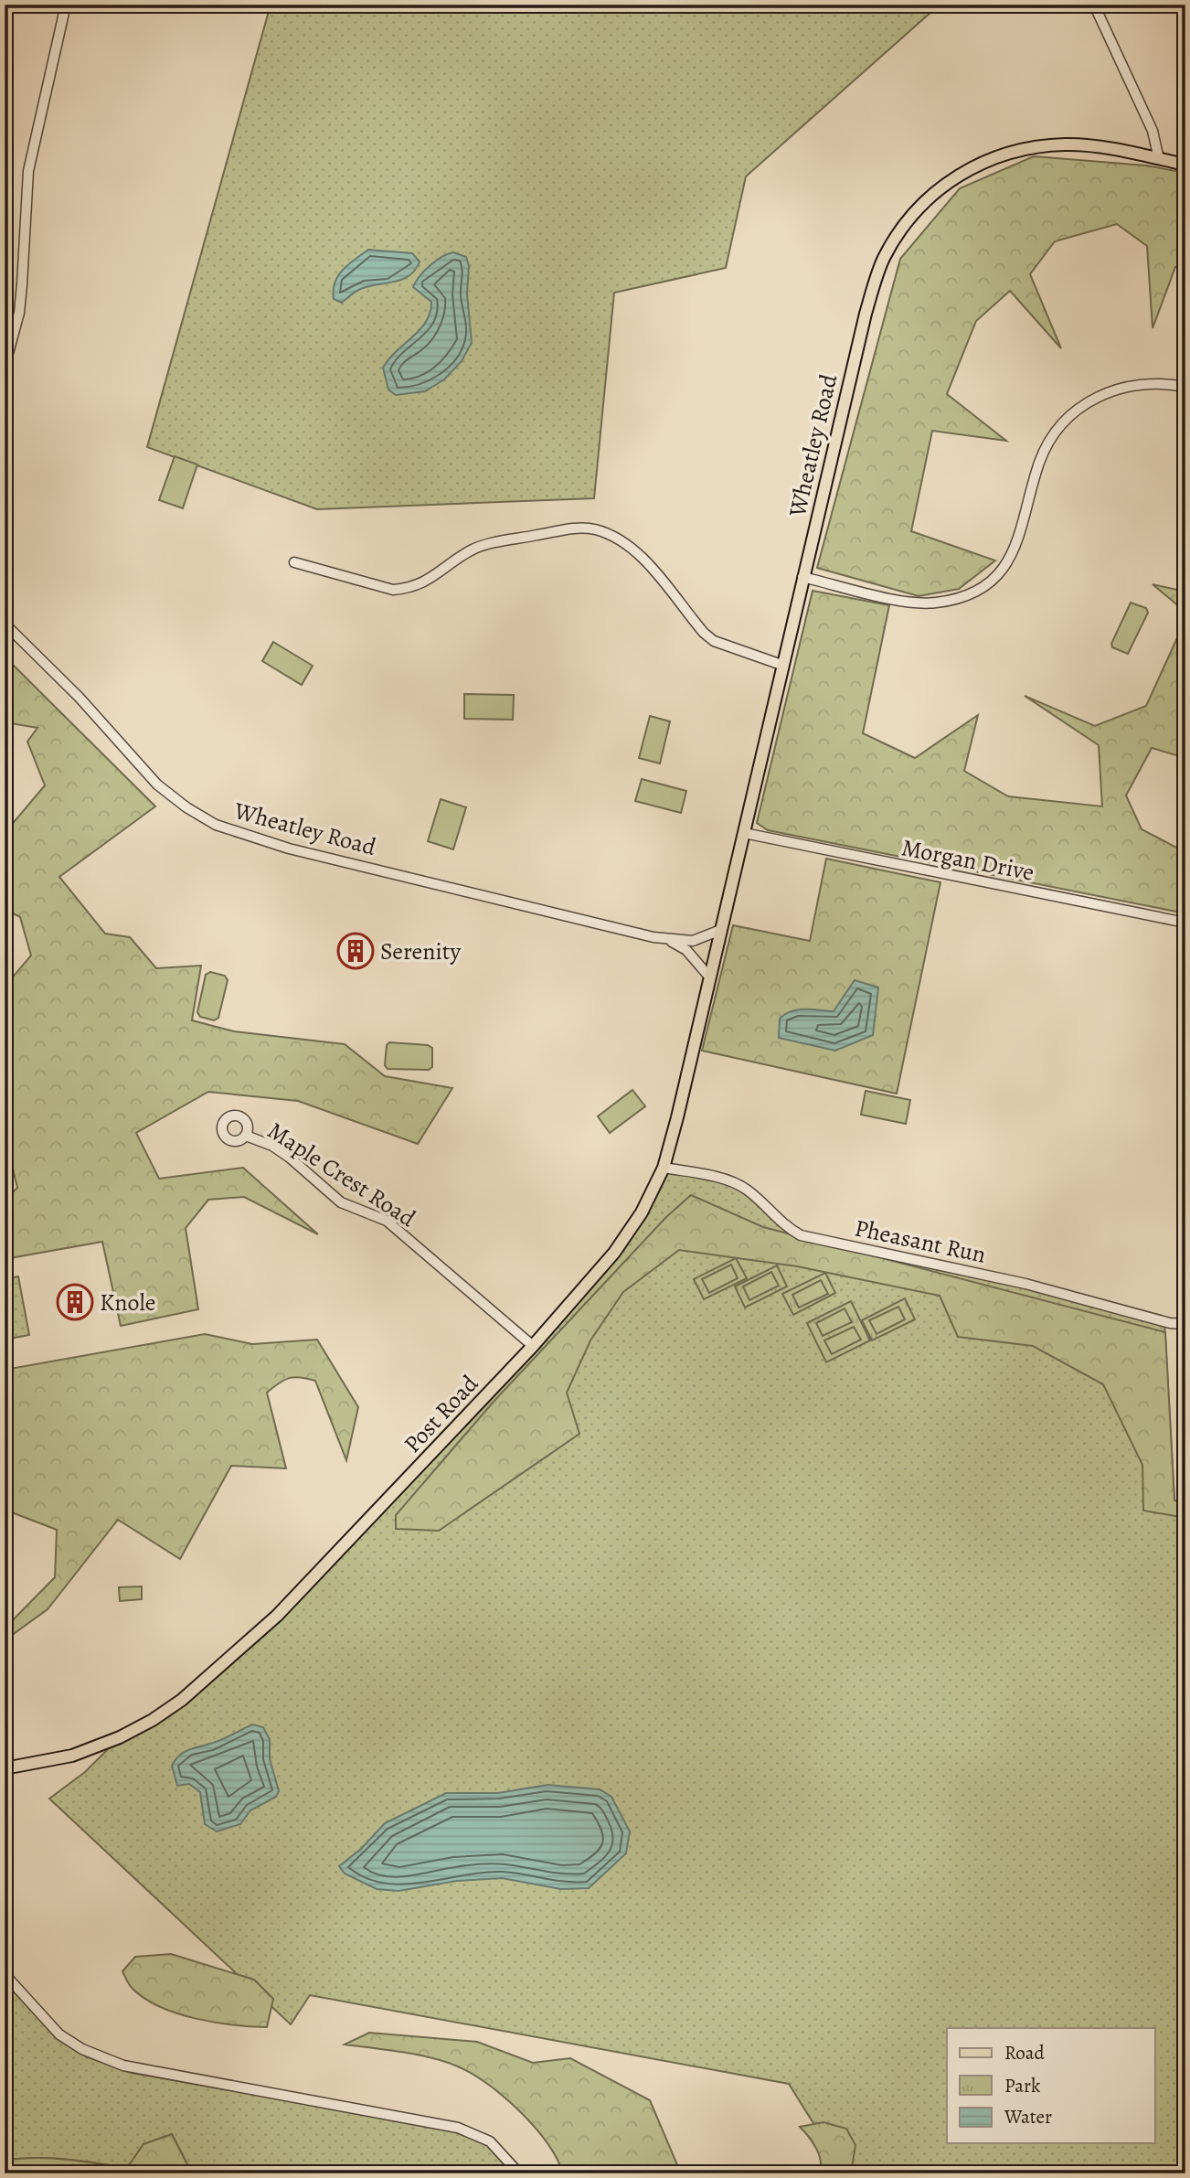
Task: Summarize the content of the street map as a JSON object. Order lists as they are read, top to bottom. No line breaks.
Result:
{"streets":{"main road":["Wheatley Road","Post Road"],"street":["Morgan Drive","Maple Crest Road","Pheasant Run"]},"crossings":[["Wheatley Road","Morgan Drive"],["Wheatley Road","Post Road"],["Maple Crest Road","Post Road"],["Pheasant Run","Post Road"]],"places":{"building":["Serenity","Knole"]},"legend":["Road","Park","Water"]}
